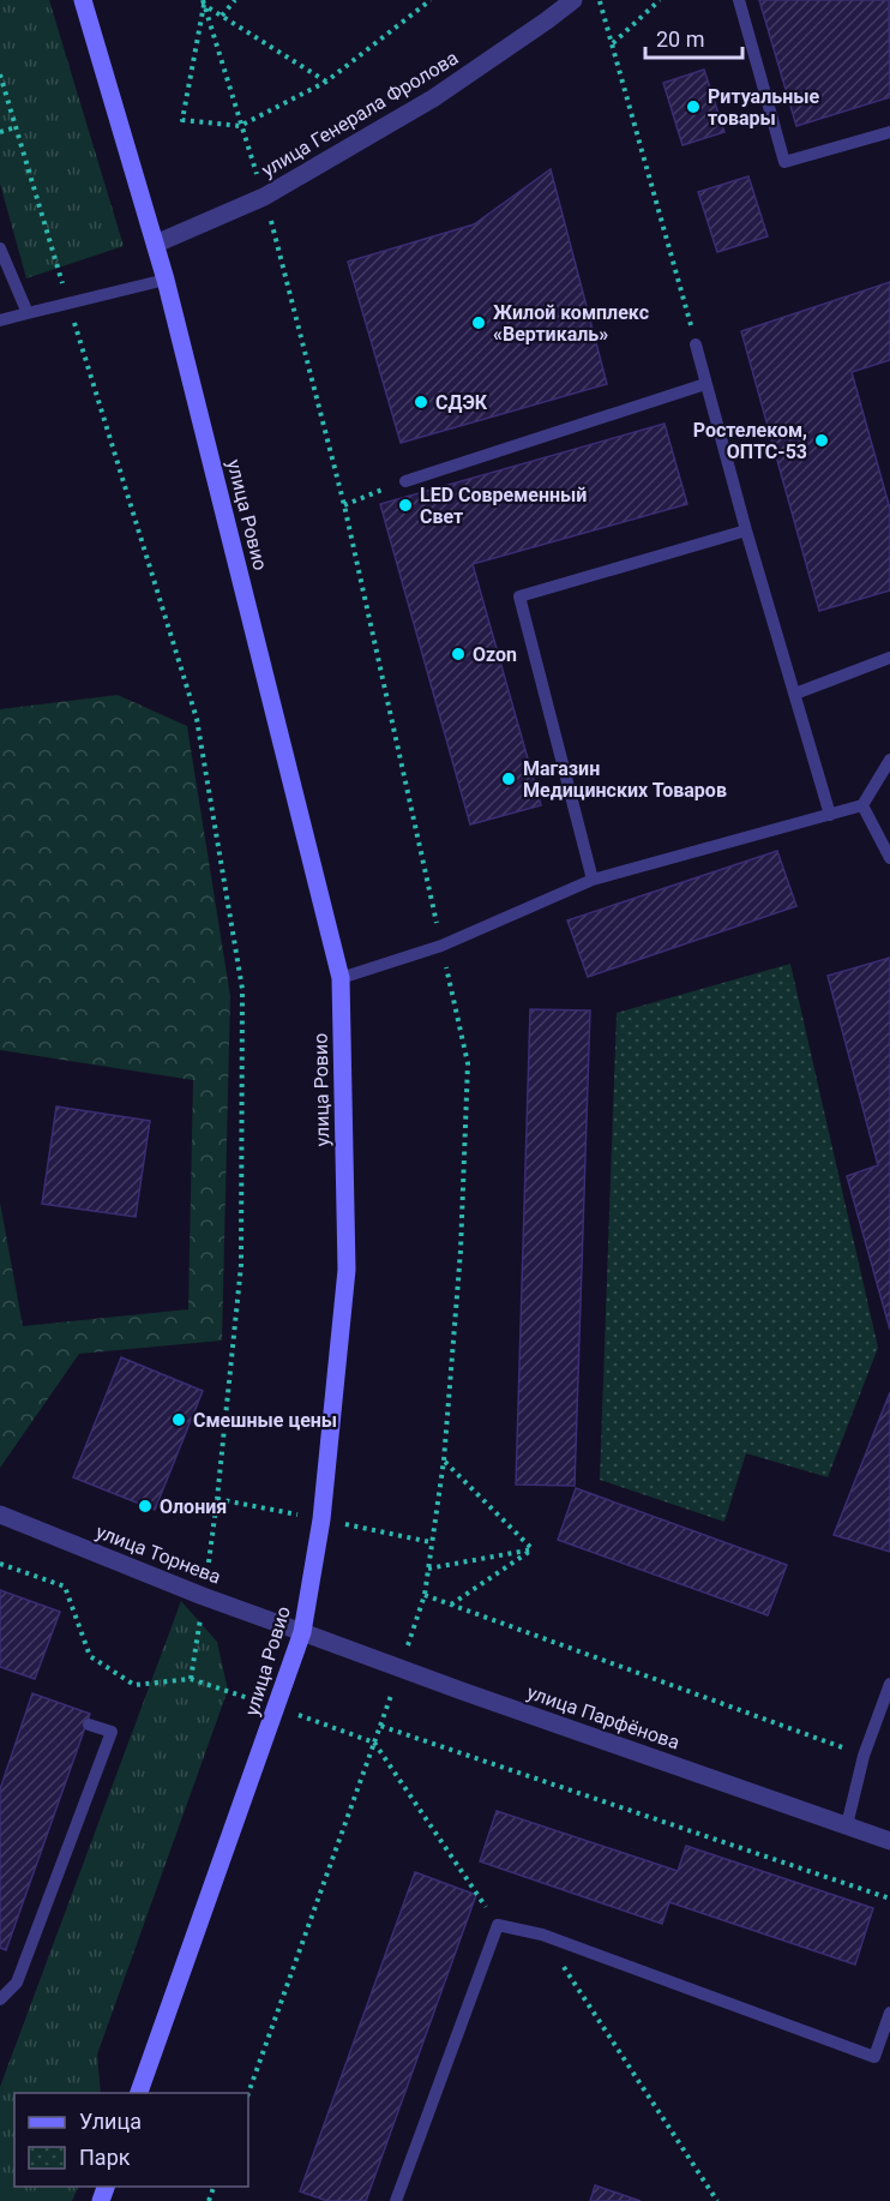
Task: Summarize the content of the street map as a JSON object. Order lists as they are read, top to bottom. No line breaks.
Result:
{"streets":{"main road":["улица Ровио"],"street":["улица Генерала Фролова","улица Торнева","улица Парфёнова"]},"crossings":[["улица Генерала Фролова","улица Ровио"],["улица Ровио","улица Торнева"],["улица Ровио","улица Парфёнова"],["улица Торнева","улица Парфёнова"]],"places":["Ритуальные товары","Жилой комплекс «Вертикаль»","СДЭК","Ростелеком, ОПТС-53","LED Современный Свет","Ozon","Магазин Медицинских Товаров","Смешные цены","Олония"],"legend":["Улица","Парк"],"scale_bar":"20 m"}
